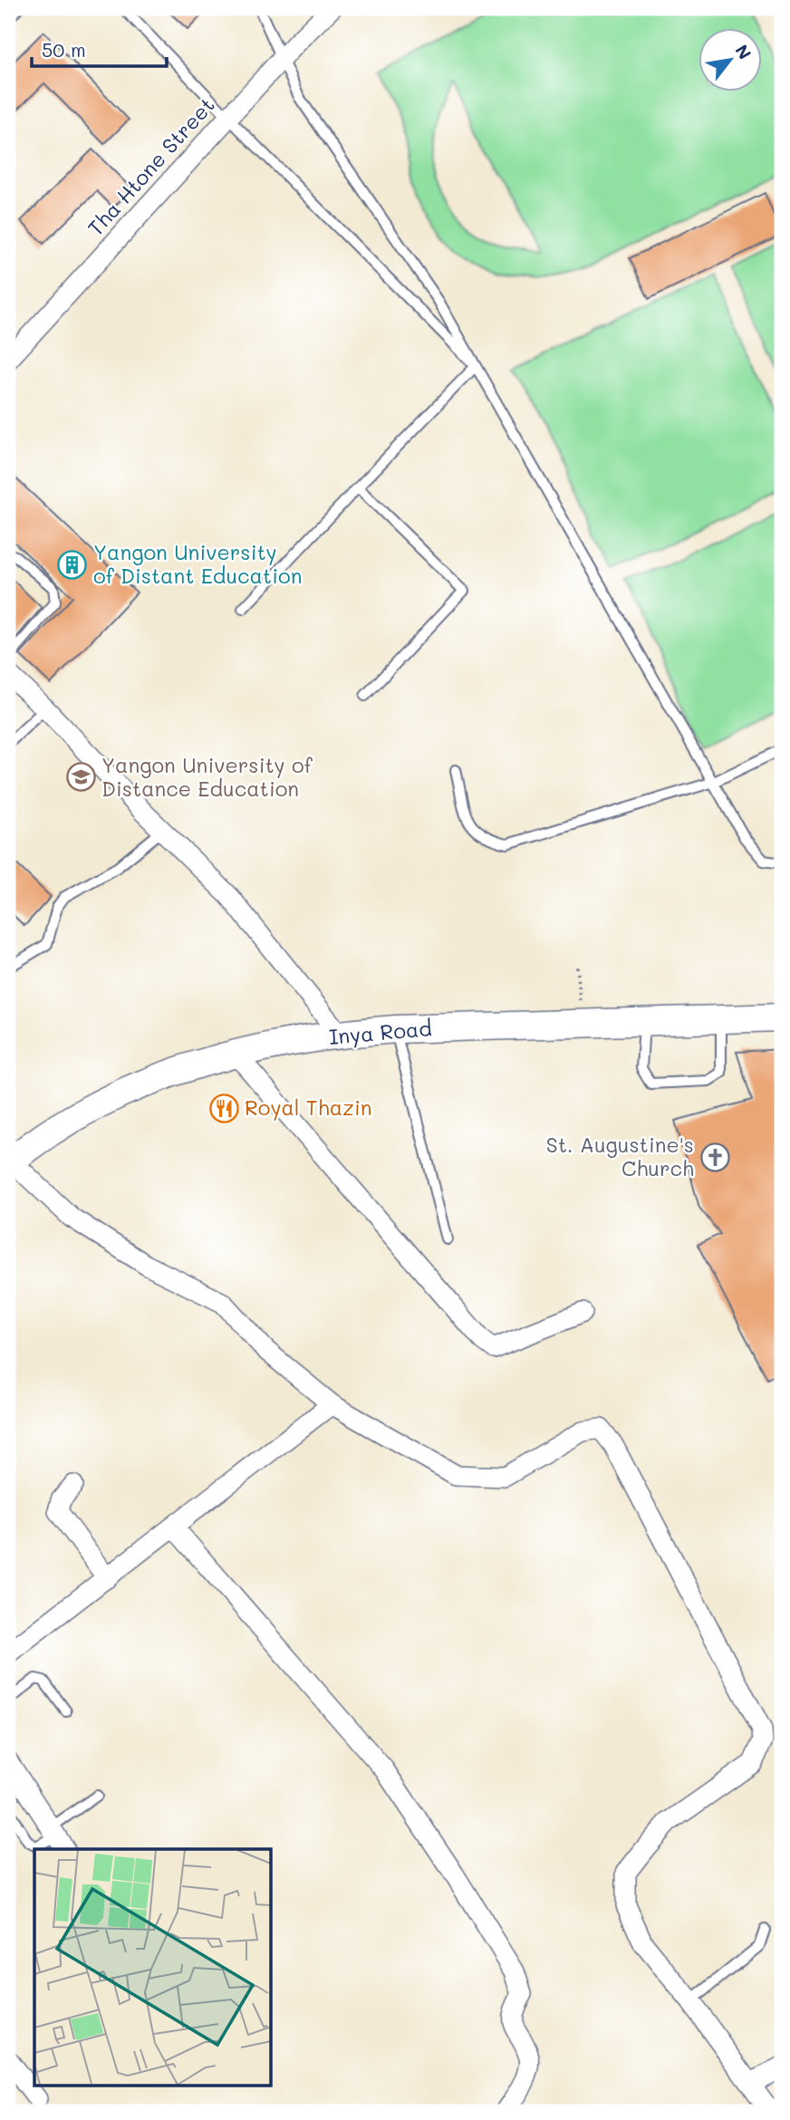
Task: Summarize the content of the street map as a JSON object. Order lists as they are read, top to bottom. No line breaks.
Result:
{"streets":{"main road":["Inya Road"],"street":["Tha Htone Street"]},"places":{"building":["Yangon University of Distant Education"],"school or university":["Yangon University of Distance Education"],"restaurant":["Royal Thazin"],"church":["St. Augustine's Church"]},"scale_bar":"50 m","north":"top right"}
